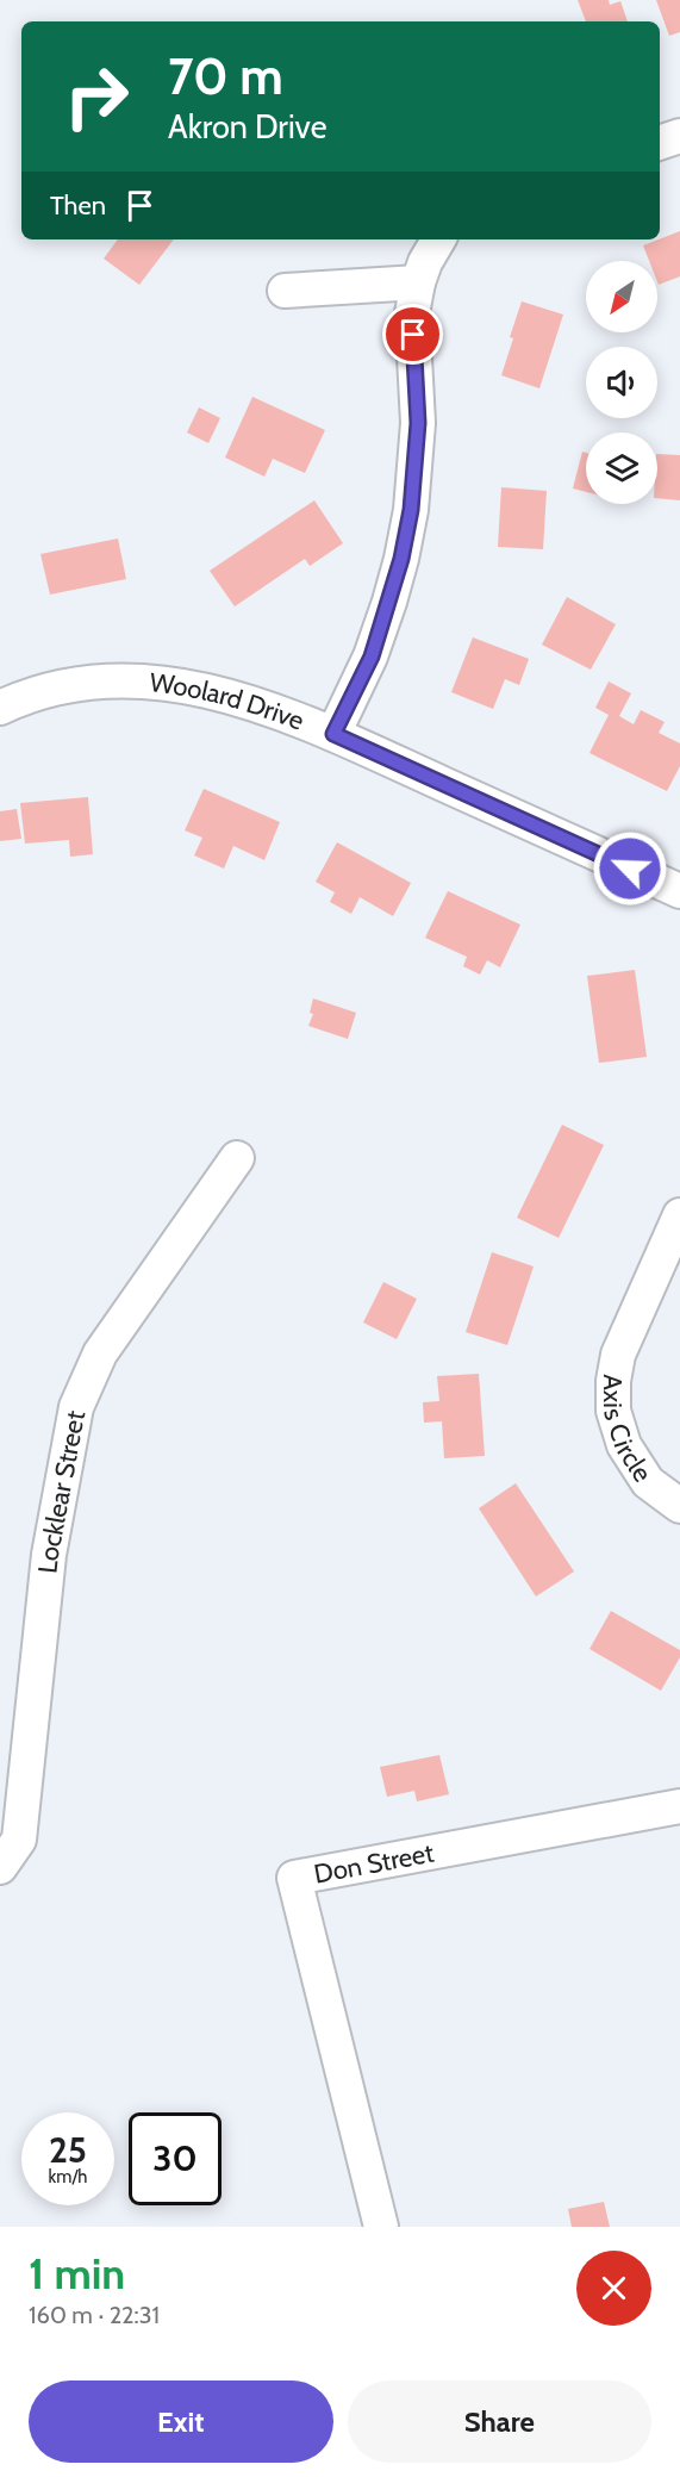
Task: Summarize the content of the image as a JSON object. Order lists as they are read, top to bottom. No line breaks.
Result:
{"streets":{"street":["Woolard Drive","Axis Circle","Locklear Street","Don Street"]},"north":"bottom left","page":{"turn":["70 m","Akron Drive"],"then":"Then","speed":"25 km/h","limit":"30","heading":["1 min","160 m · 22:31"],"buttons":["Exit","Share"]}}
